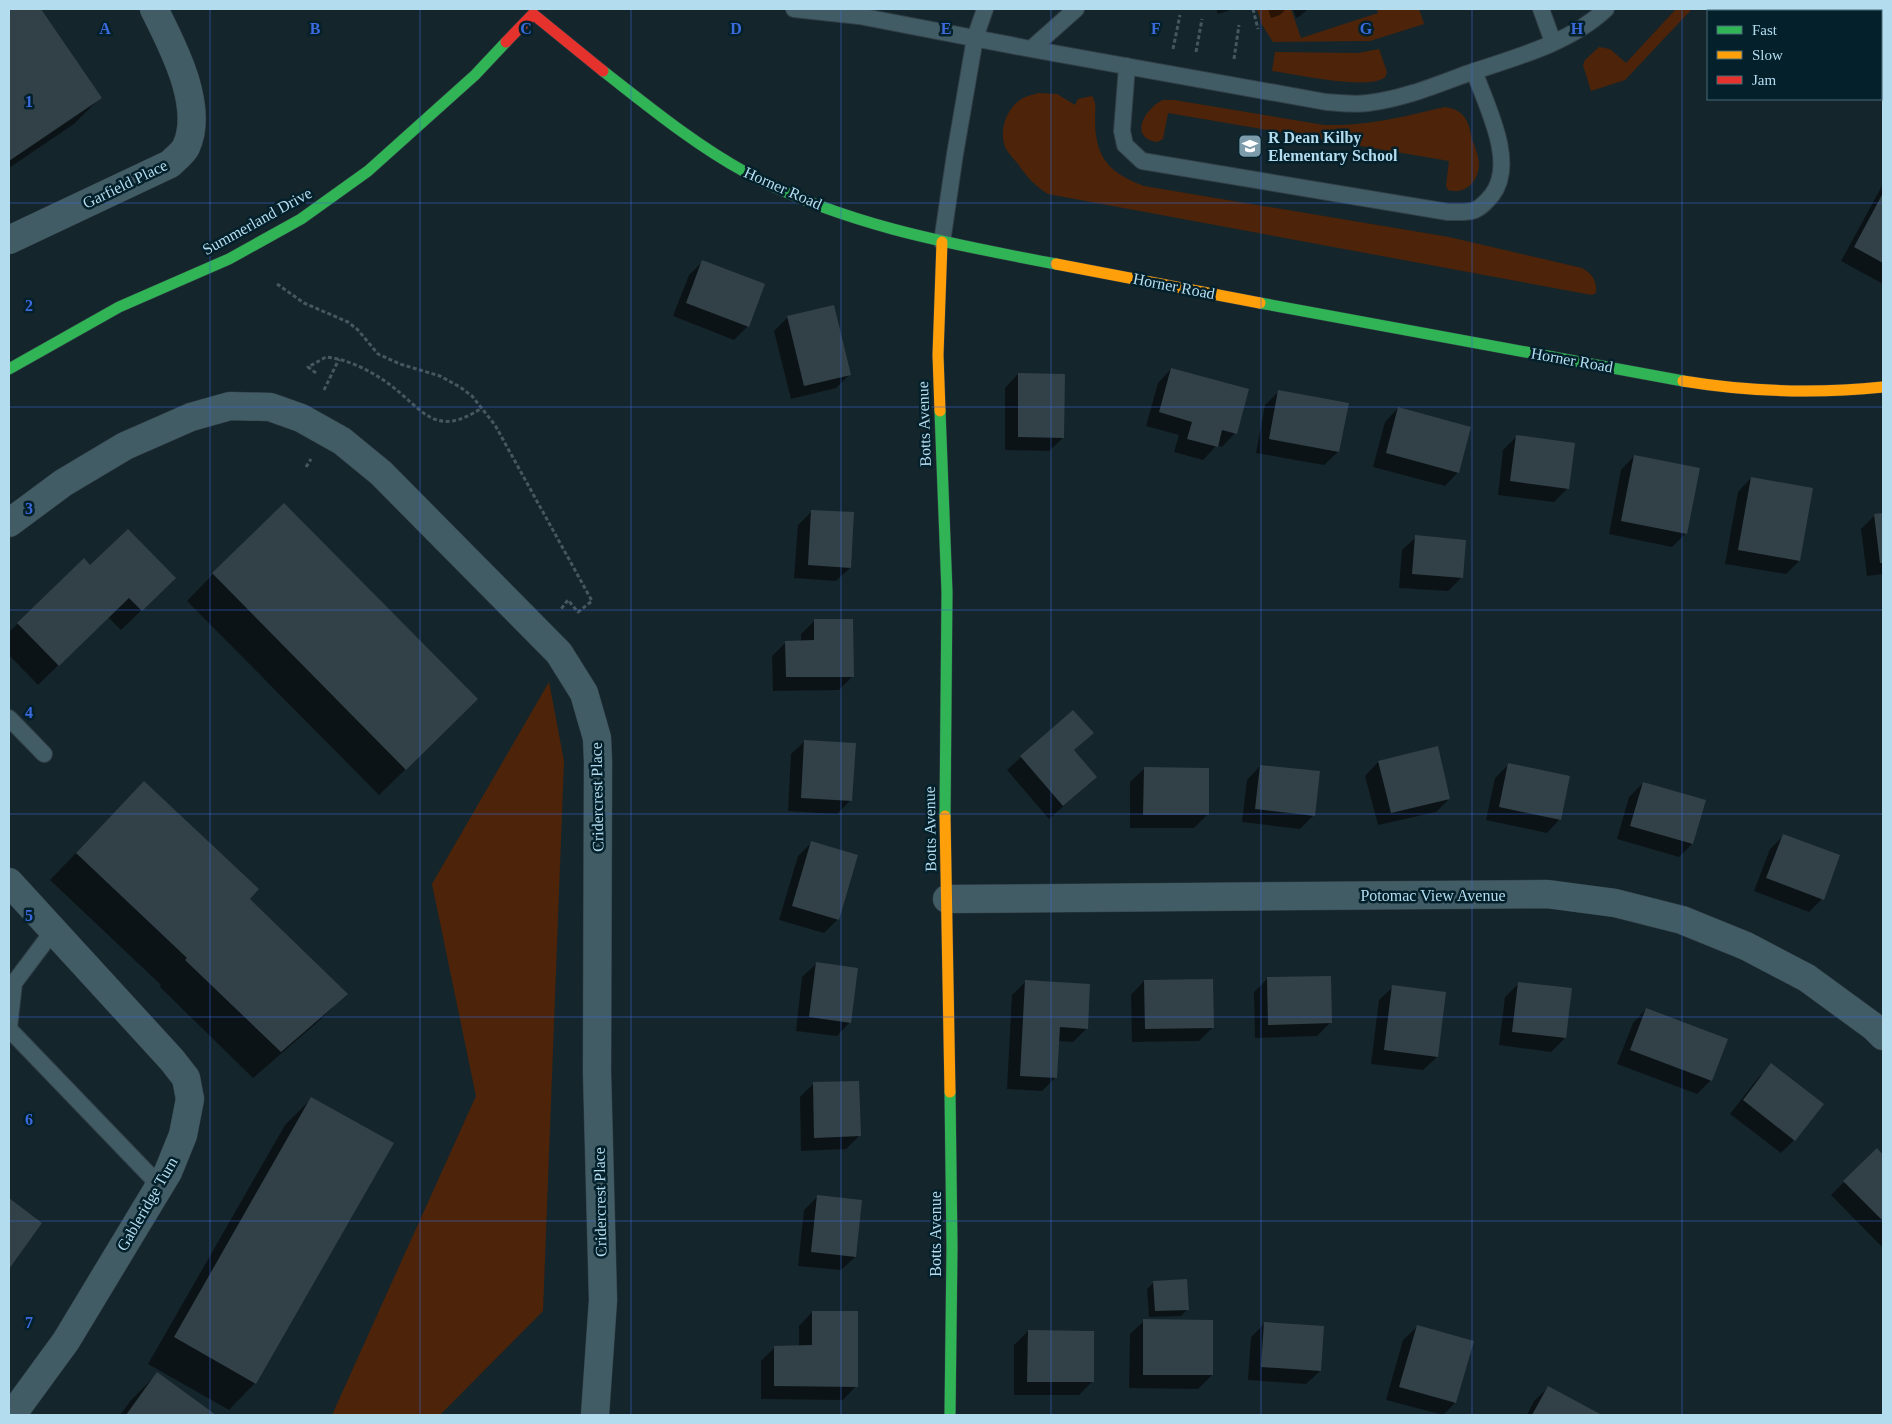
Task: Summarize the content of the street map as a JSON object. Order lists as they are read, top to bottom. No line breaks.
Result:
{"streets":{"main road":["Horner Road","Summerland Drive","Botts Avenue"],"street":["Garfield Place","Cridercrest Place","Potomac View Avenue","Gableridge Turn"]},"crossings":[["Horner Road","Summerland Drive"],["Horner Road","Botts Avenue"],["Botts Avenue","Potomac View Avenue"]],"places":{"school or university":["R Dean Kilby Elementary School"]},"legend":["Fast","Slow","Jam"],"grid":{"columns":["A","B","C","D","E","F","G","H"],"rows":["1","2","3","4","5","6","7"]}}
